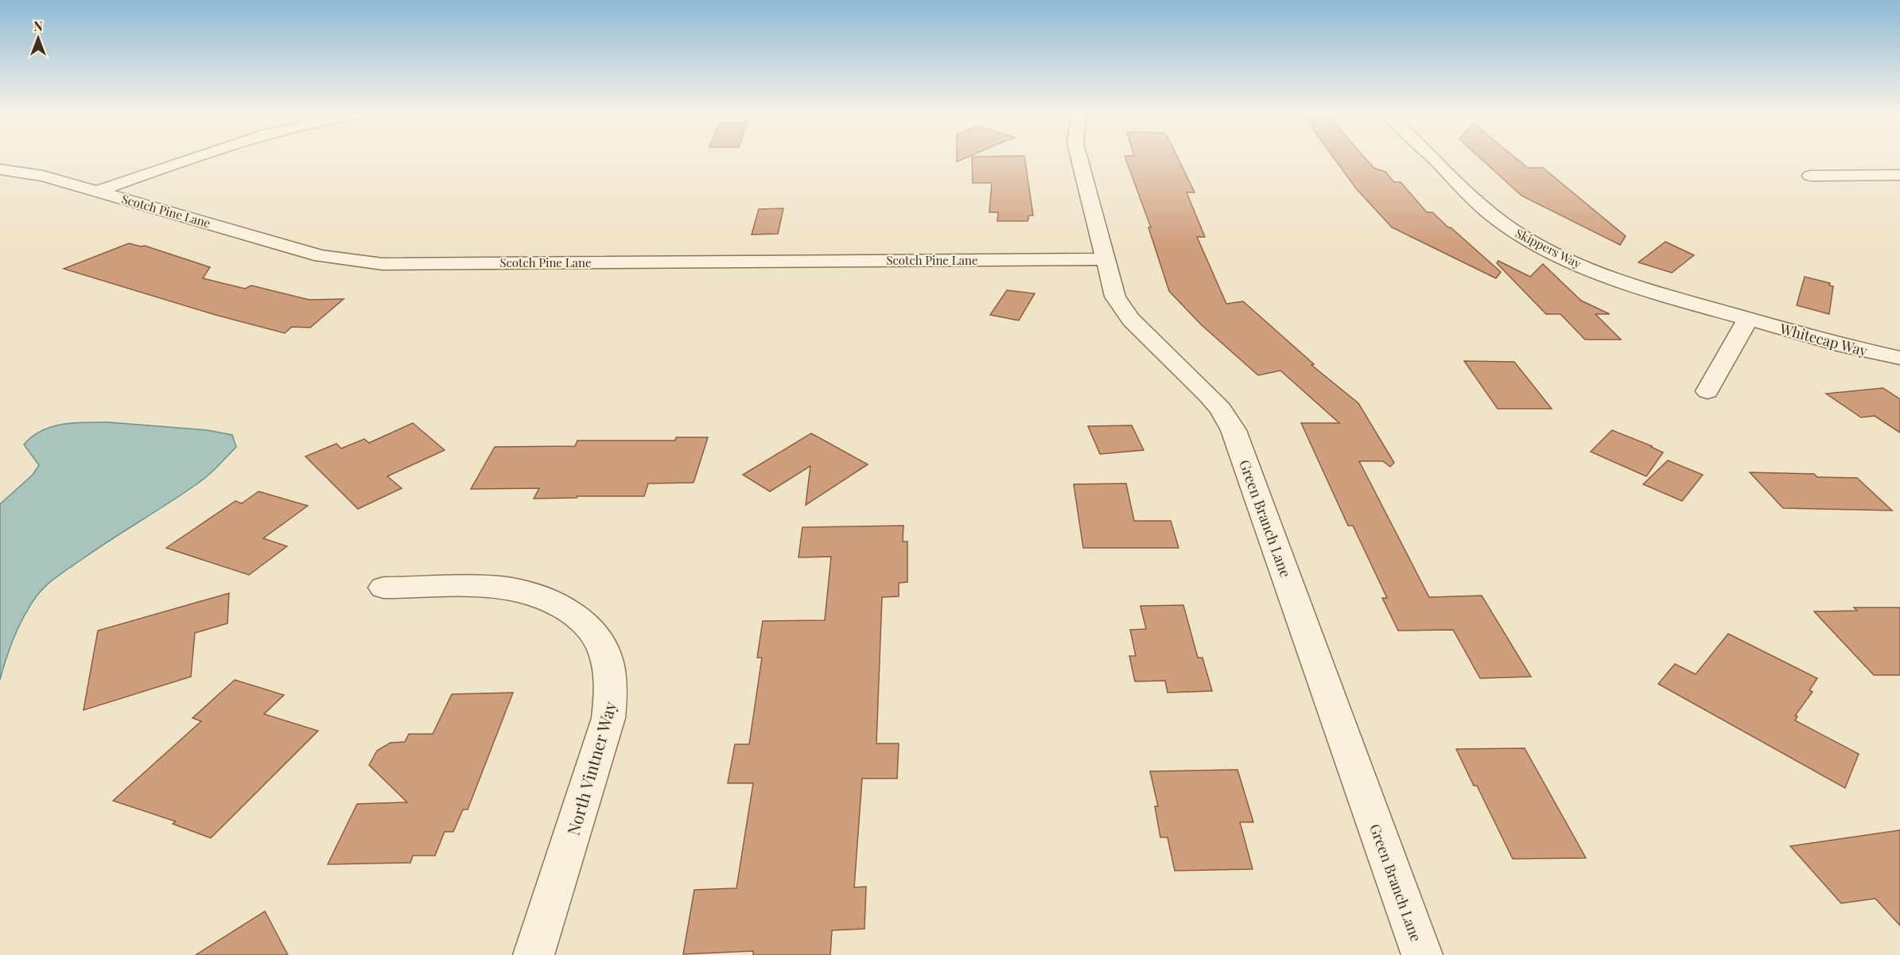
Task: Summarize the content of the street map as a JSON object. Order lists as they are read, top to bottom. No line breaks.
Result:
{"streets":{"street":["Scotch Pine Lane","Skippers Way","Whitecap Way","Green Branch Lane","North Vintner Way"]},"crossings":[["Scotch Pine Lane","Green Branch Lane"],["Skippers Way","Whitecap Way"]],"north":"top"}
